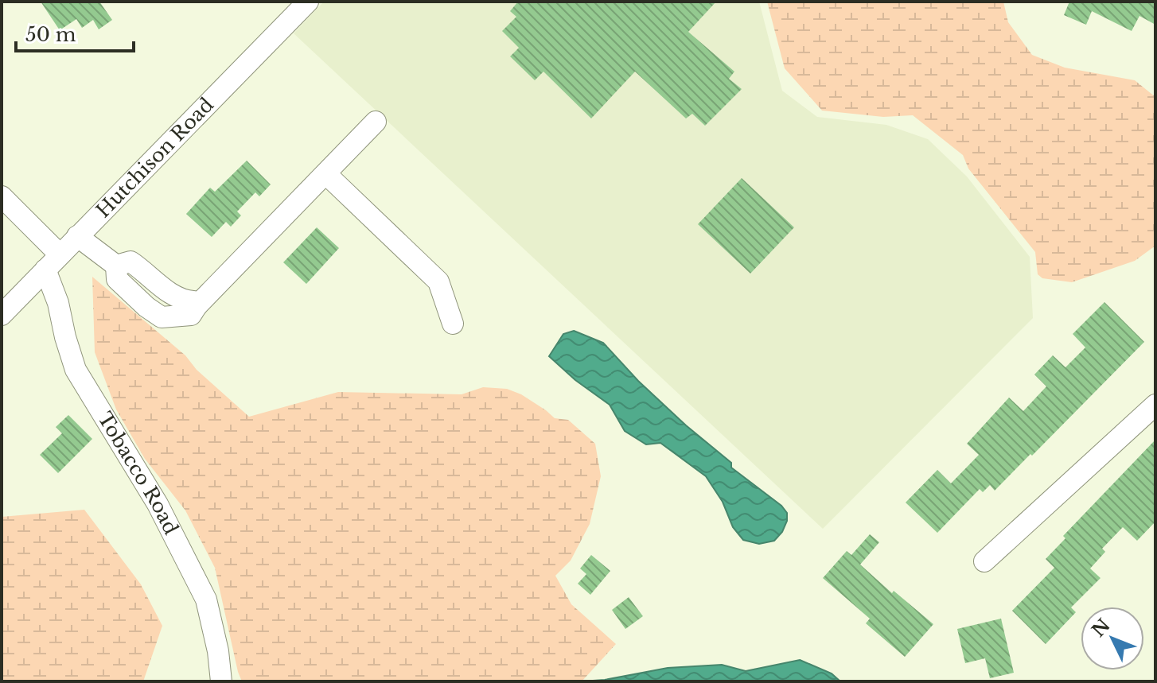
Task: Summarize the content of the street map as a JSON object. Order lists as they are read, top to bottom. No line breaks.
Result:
{"streets":{"street":["Hutchison Road","Tobacco Road"]},"crossings":[["Hutchison Road","Tobacco Road"]],"scale_bar":"50 m","north":"top left"}
